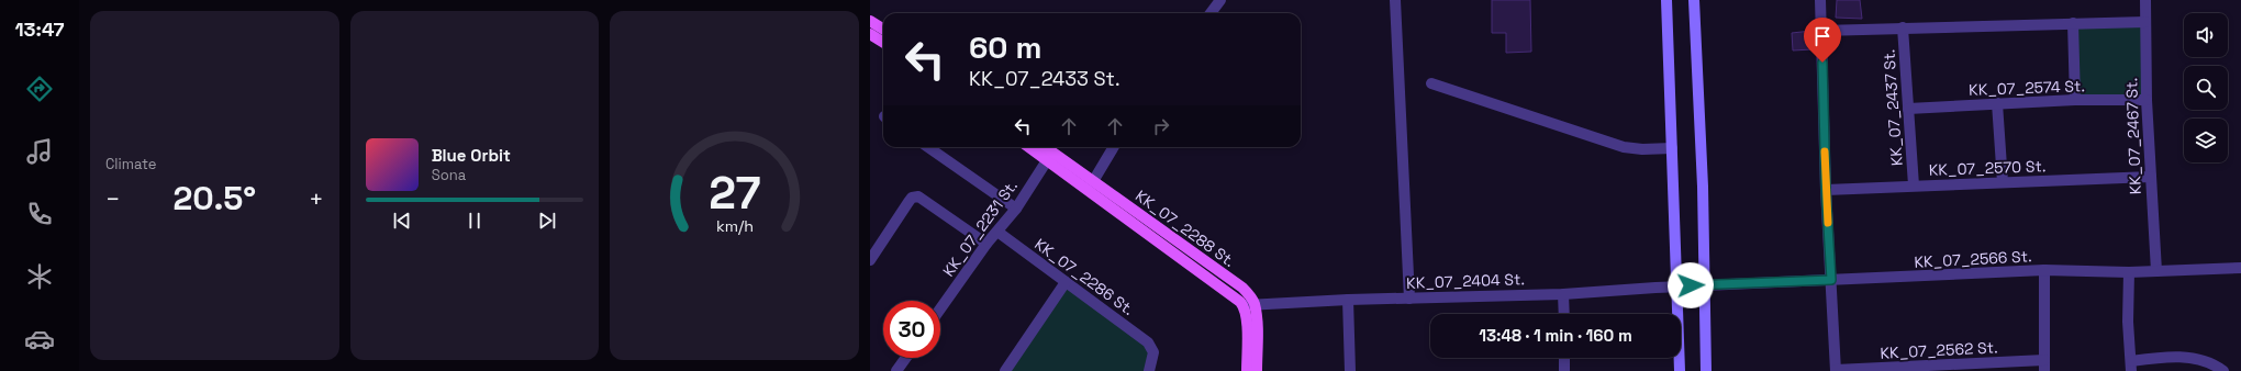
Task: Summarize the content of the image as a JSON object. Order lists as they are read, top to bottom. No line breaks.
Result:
{"streets":{"main road":["KK_07_2288 St."],"street":["KK_07_2574 St.","KK_07_2437 St.","KK_07_2467 St.","KK_07_2570 St.","KK_07_2231 St.","KK_07_2566 St.","KK_07_2286 St.","KK_07_2404 St.","KK_07_2562 St."]},"crossings":[["KK_07_2574 St.","KK_07_2437 St."],["KK_07_2574 St.","KK_07_2467 St."],["KK_07_2437 St.","KK_07_2570 St."],["KK_07_2467 St.","KK_07_2570 St."],["KK_07_2467 St.","KK_07_2566 St."],["KK_07_2231 St.","KK_07_2288 St."],["KK_07_2231 St.","KK_07_2286 St."],["KK_07_2288 St.","KK_07_2404 St."],["KK_07_2566 St.","KK_07_2404 St."]],"page":{"tabs":"13:47","tile":"Climate","turn":["60 m","KK_07_2433 St."],"song":["Blue Orbit","Sona"],"heat":["−","20.5°","+"],"limit":"30","trip":"13:48 · 1 min · 160 m","gauge":["27","km/h"]}}
